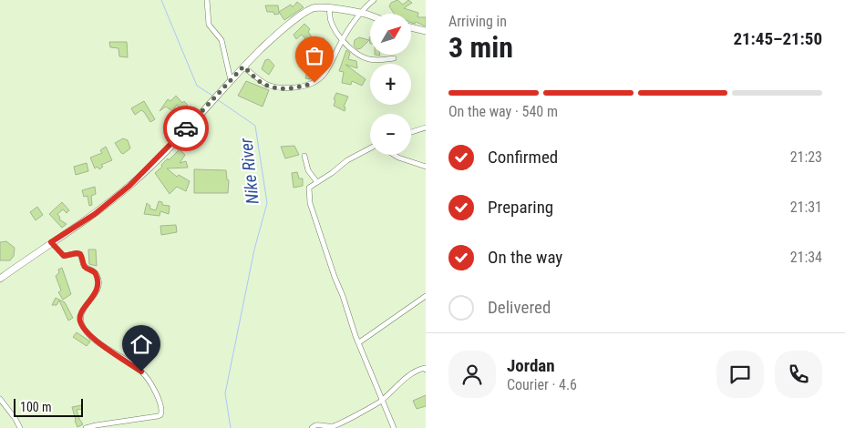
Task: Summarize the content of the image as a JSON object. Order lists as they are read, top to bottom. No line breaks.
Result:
{"water":["Nike River"],"scale_bar":"100 m","north":"top right","page":{"heading":["3 min","Arriving in","21:45–21:50"],"panel":["Jordan","Courier · 4.6"],"map_buttons":["+","−"],"bar":"On the way · 540 m","list":[["Confirmed","21:23"],["Preparing","21:31"],["On the way","21:34"],"Delivered"],"scale":"100 m"}}
